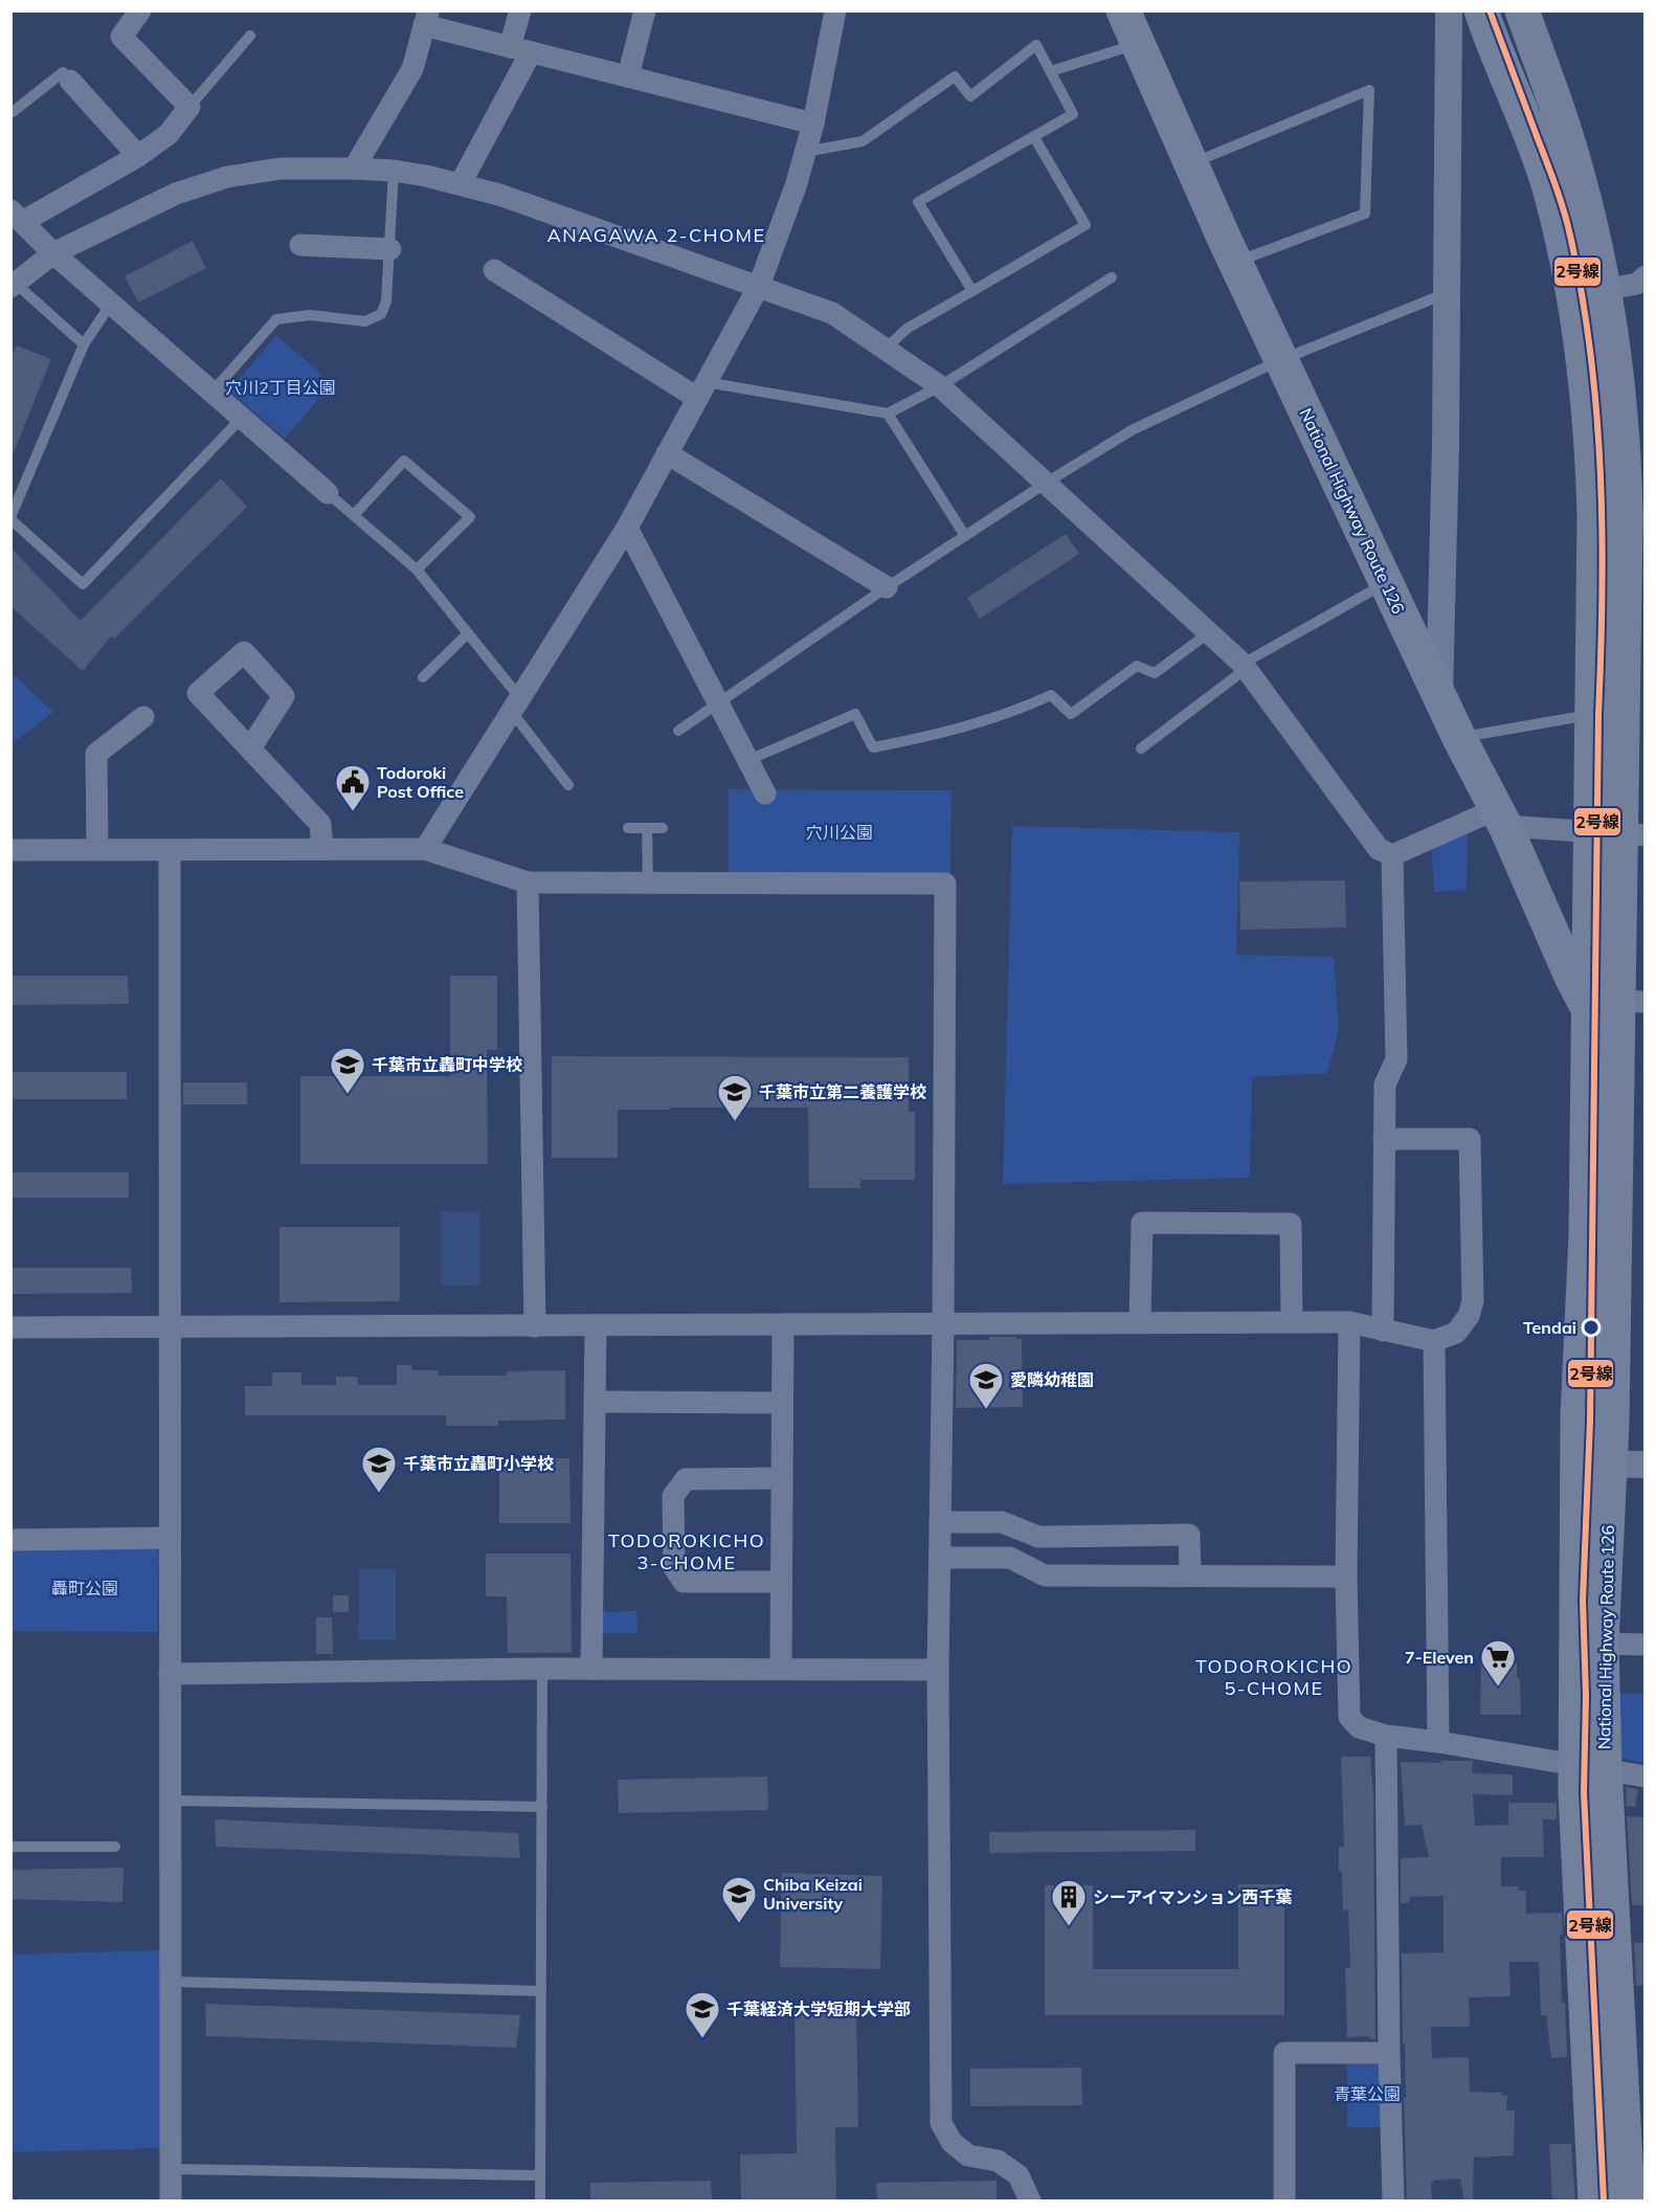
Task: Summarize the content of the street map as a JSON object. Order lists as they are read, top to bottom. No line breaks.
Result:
{"streets":{"highway":["National Highway Route 126"]},"districts":["ANAGAWA 2-CHOME","TODOROKICHO 3-CHOME","TODOROKICHO 5-CHOME"],"parks":["穴川2丁目公園","穴川公園","轟町公園","青葉公園"],"places":{"public building":["Todoroki Post Office"],"school or university":["千葉市立轟町中学校","千葉市立第二養護学校","愛隣幼稚園","千葉市立轟町小学校","Chiba Keizai University","千葉経済大学短期大学部"],"other":["Tendai"],"supermarket":["7-Eleven"],"building":["シーアイマンション西千葉"]},"lines":["transit line 2号線"]}
